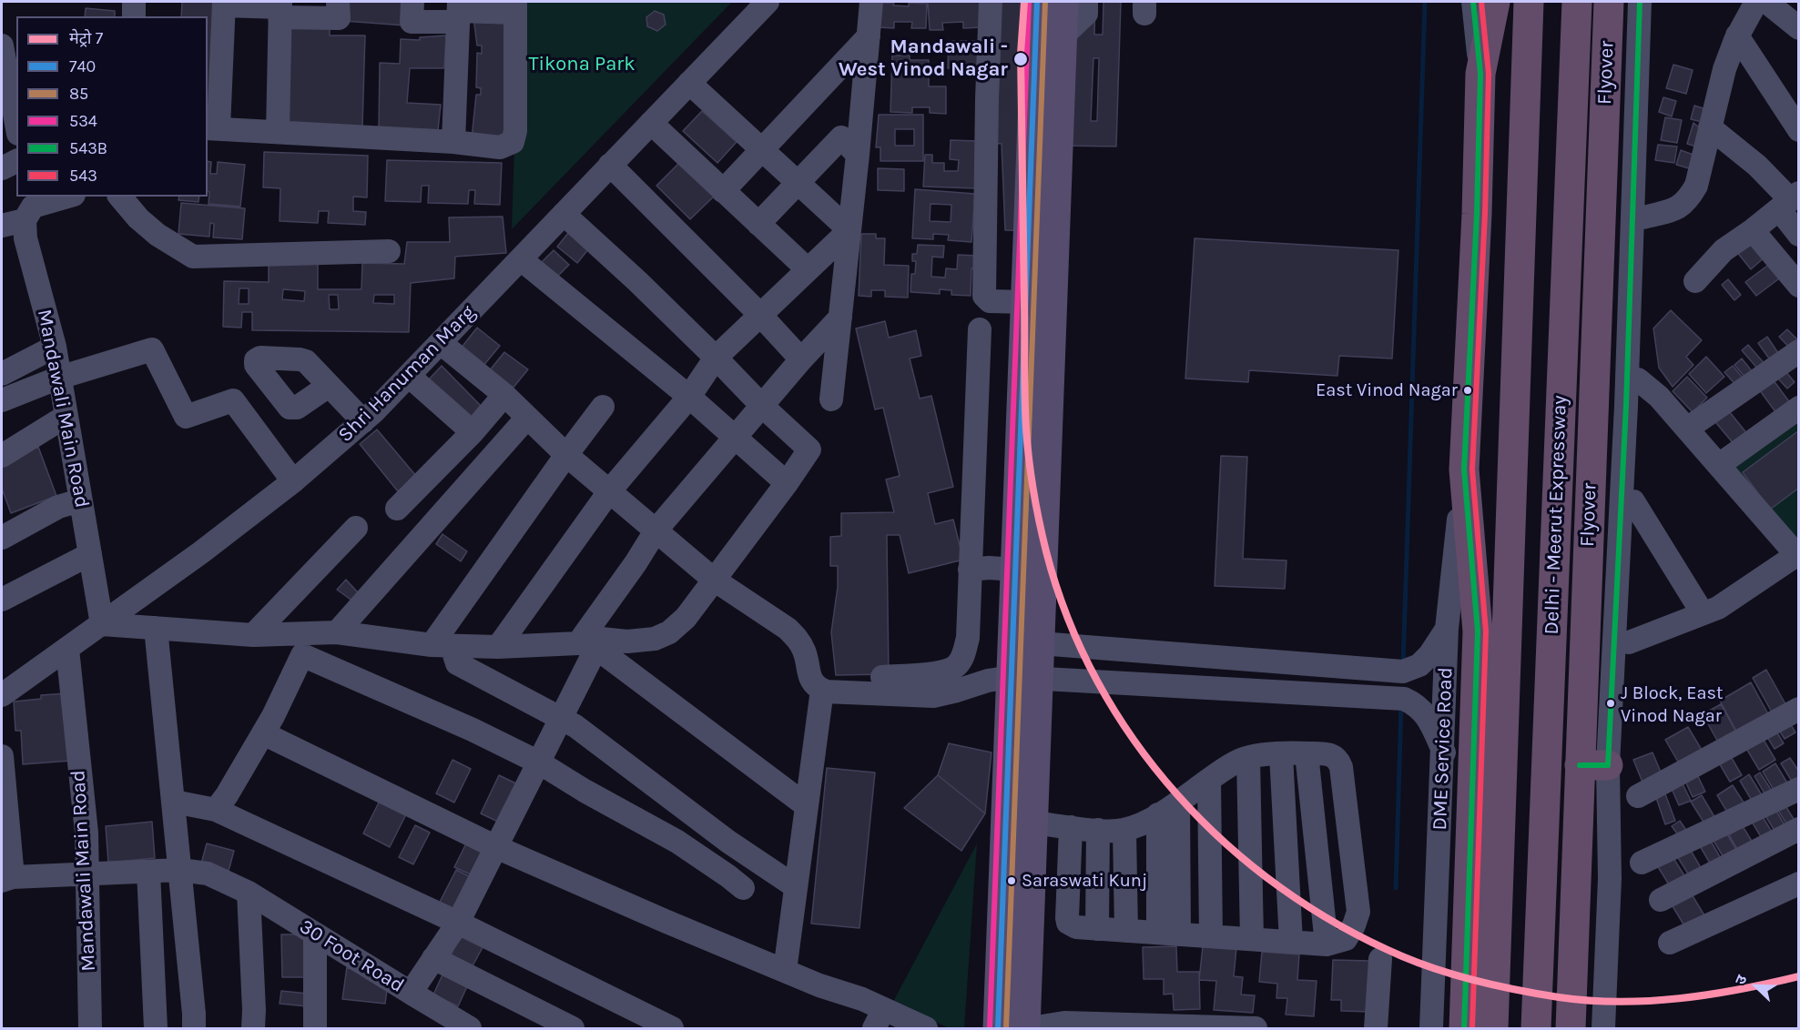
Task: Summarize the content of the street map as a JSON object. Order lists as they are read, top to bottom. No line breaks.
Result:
{"streets":{"highway":["Flyover","Delhi - Meerut Expressway"],"street":["Shri Hanuman Marg","Mandawali Main Road","DME Service Road","30 Foot Road"]},"crossings":[["Shri Hanuman Marg","Mandawali Main Road"],["Mandawali Main Road","30 Foot Road"]],"parks":["Tikona Park"],"places":["Mandawali - West Vinod Nagar","East Vinod Nagar","J Block, East Vinod Nagar","Saraswati Kunj"],"lines":["metro line 7","transit line 740","transit line 85","transit line 534","transit line 543B","transit line 543"],"legend":["मेट्रो 7","740","85","534","543B","543"],"north":"top left"}
